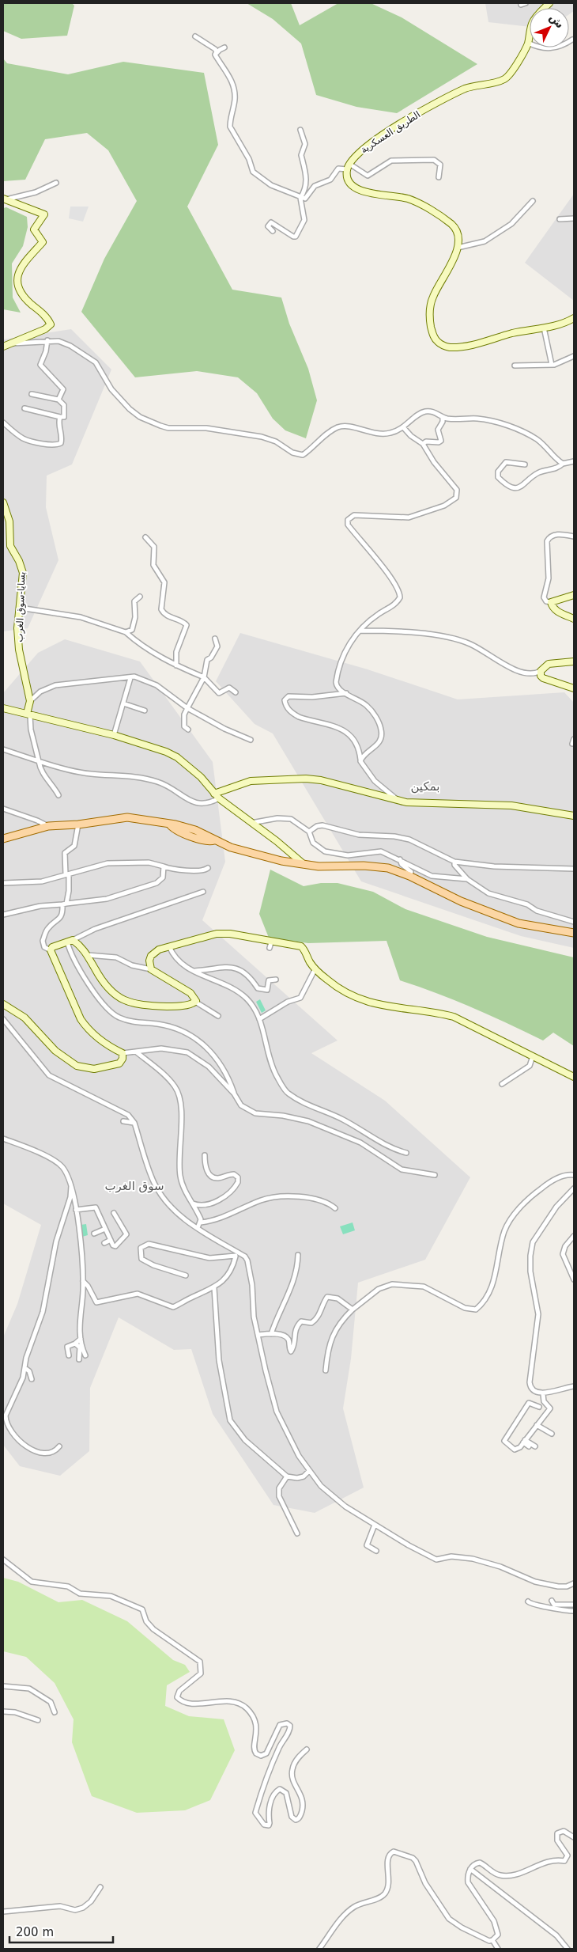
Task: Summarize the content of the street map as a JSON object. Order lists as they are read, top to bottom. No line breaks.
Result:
{"streets":{"main road":["الطريق العسكرية","بسايا-سوق الغرب"]},"districts":["بمكين","سوق الغرب"],"scale_bar":"200 m","north":"top right"}
